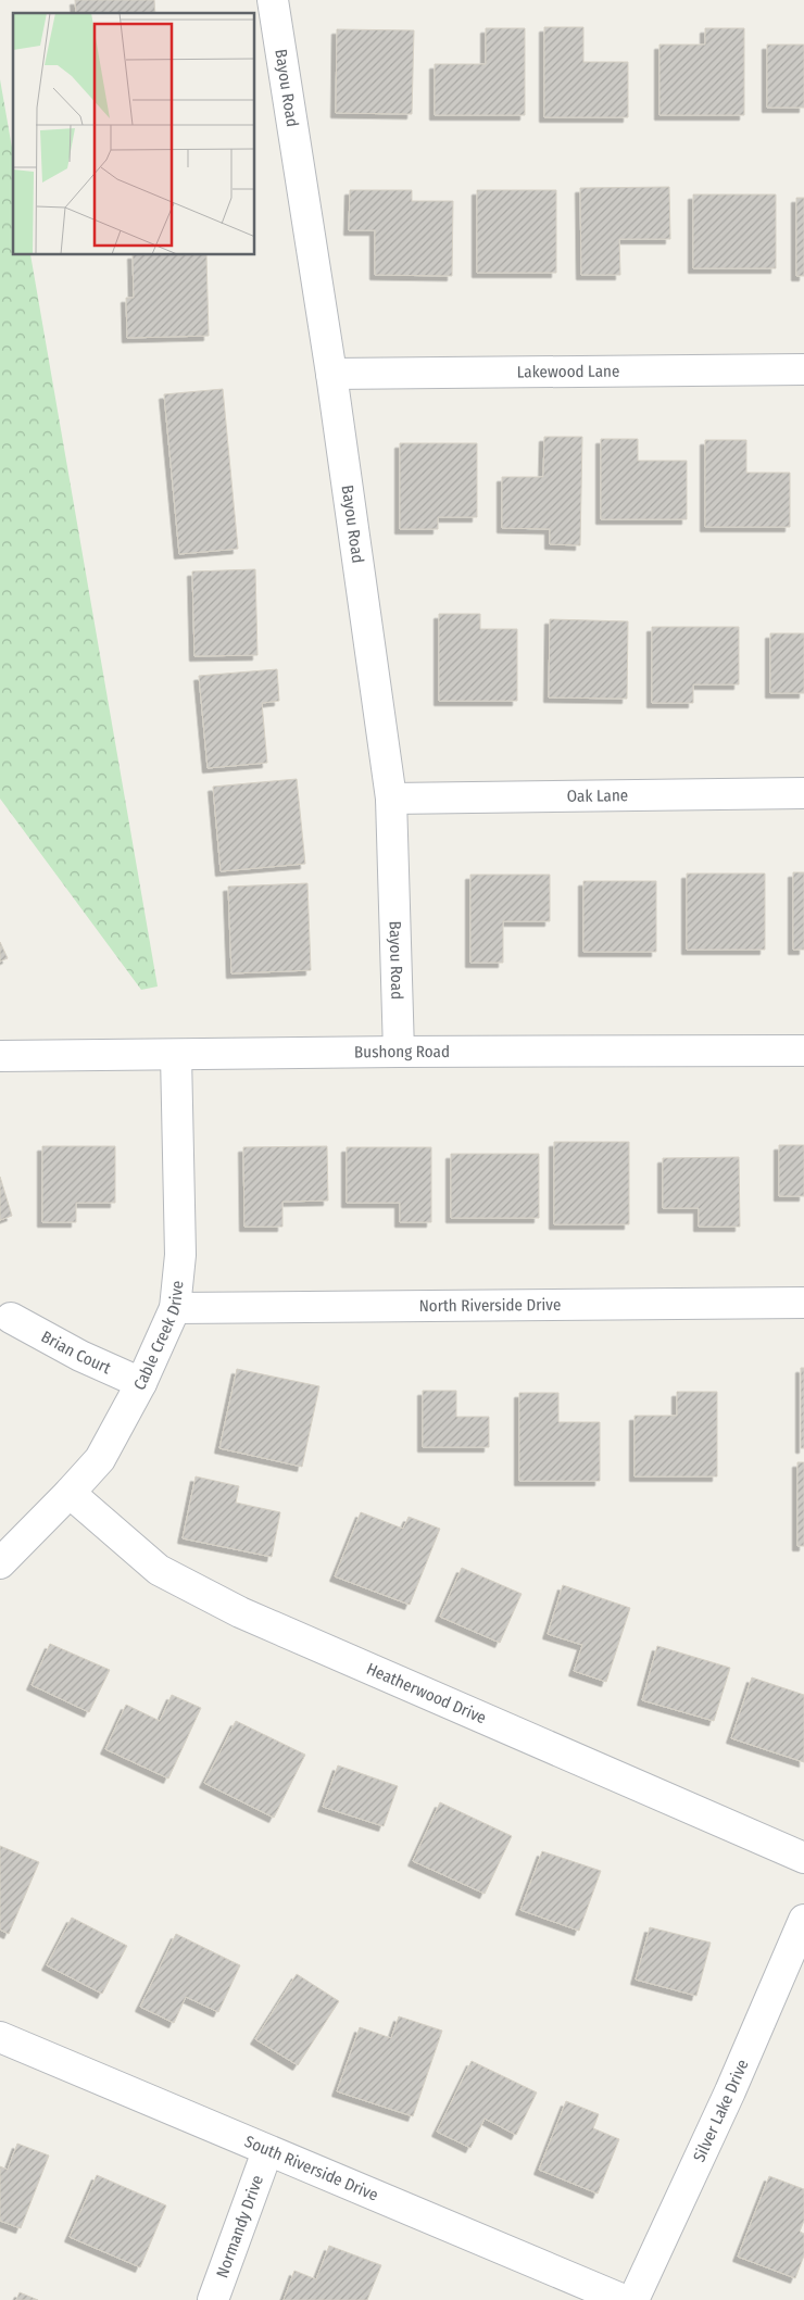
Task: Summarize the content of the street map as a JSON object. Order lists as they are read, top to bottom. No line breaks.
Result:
{"streets":{"street":["Bayou Road","Lakewood Lane","Oak Lane","Bushong Road","North Riverside Drive","Cable Creek Drive","Brian Court","Heatherwood Drive","Silver Lake Drive","South Riverside Drive","Normandy Drive"]},"crossings":[["Bayou Road","Lakewood Lane"],["Bayou Road","Oak Lane"],["Bayou Road","Bushong Road"],["Bushong Road","Cable Creek Drive"],["North Riverside Drive","Cable Creek Drive"],["Cable Creek Drive","Brian Court"],["Cable Creek Drive","Heatherwood Drive"],["South Riverside Drive","Normandy Drive"]]}
